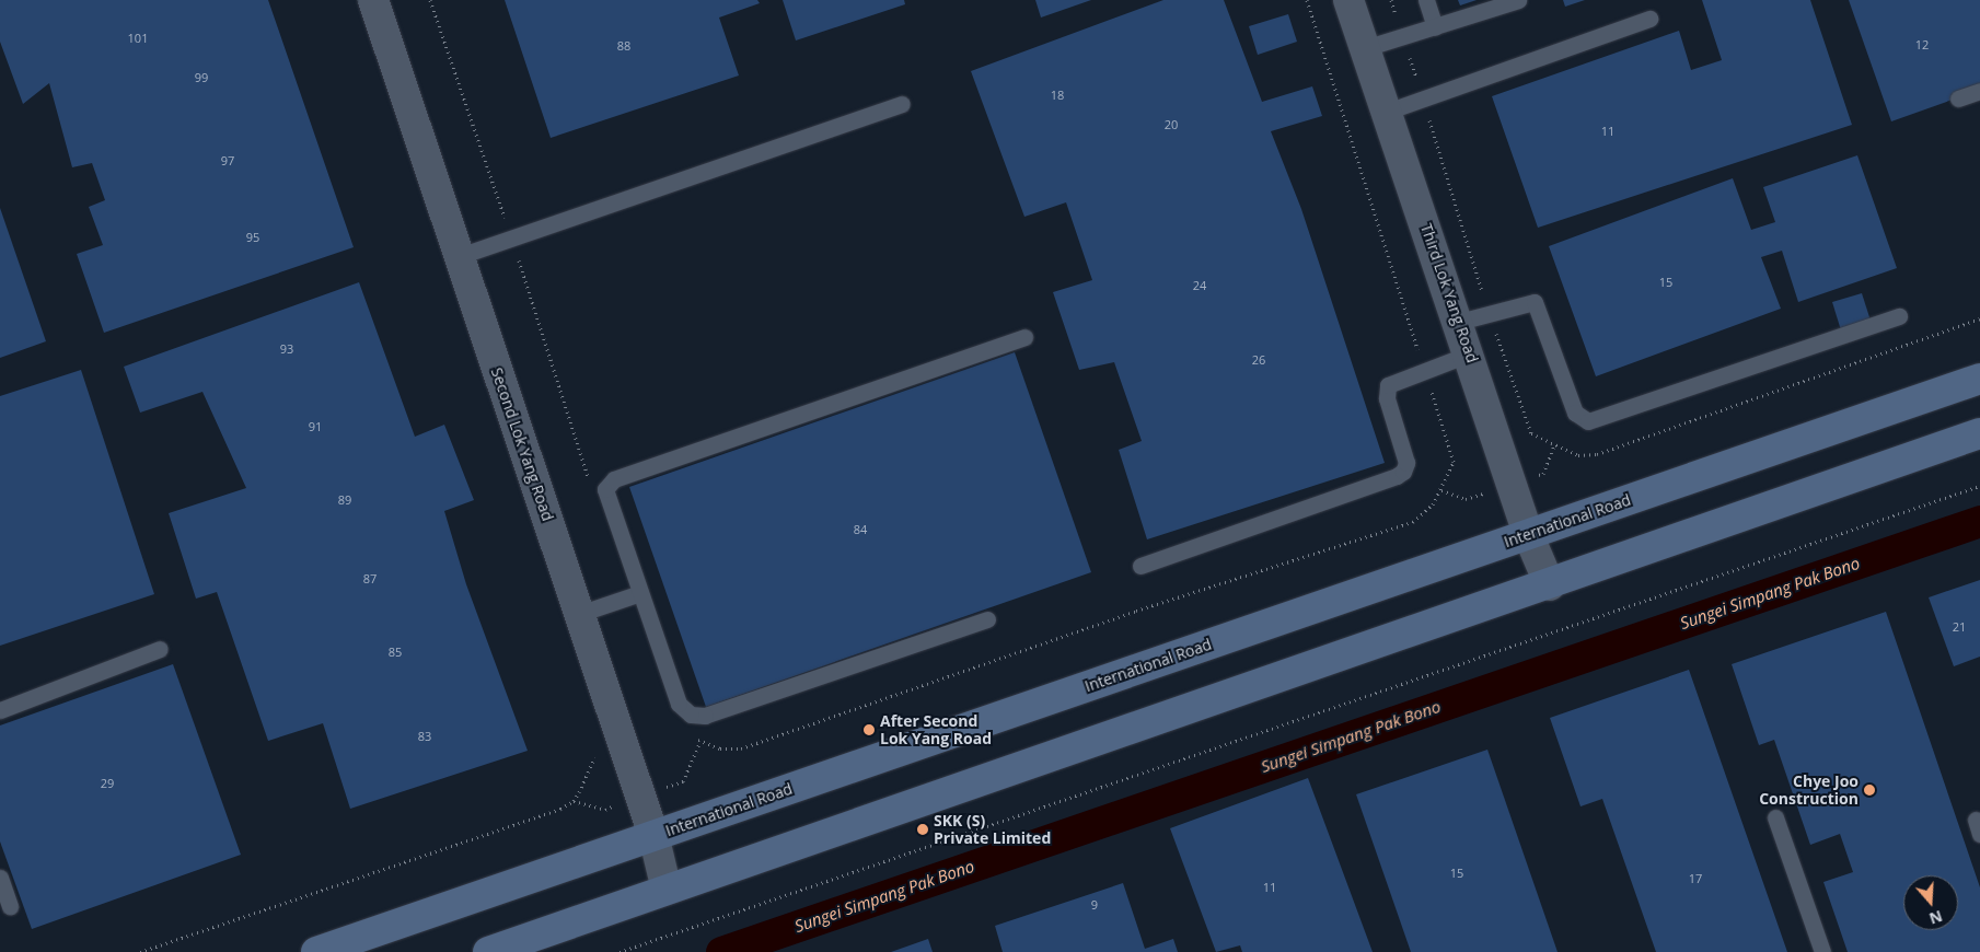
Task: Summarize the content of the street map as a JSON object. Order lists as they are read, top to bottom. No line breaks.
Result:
{"streets":{"main road":["International Road"],"street":["Third Lok Yang Road","Second Lok Yang Road"]},"crossings":[["Third Lok Yang Road","International Road"],["Second Lok Yang Road","International Road"]],"water":["Sungei Simpang Pak Bono"],"places":["After Second Lok Yang Road","Chye Joo Construction","SKK (S) Private Limited"],"house_numbers":["101","12","88","99","18","20","11","97","95","15","24","93","26","91","89","84","87","21","85","83","29","15","17","11","9"],"north":"bottom"}
